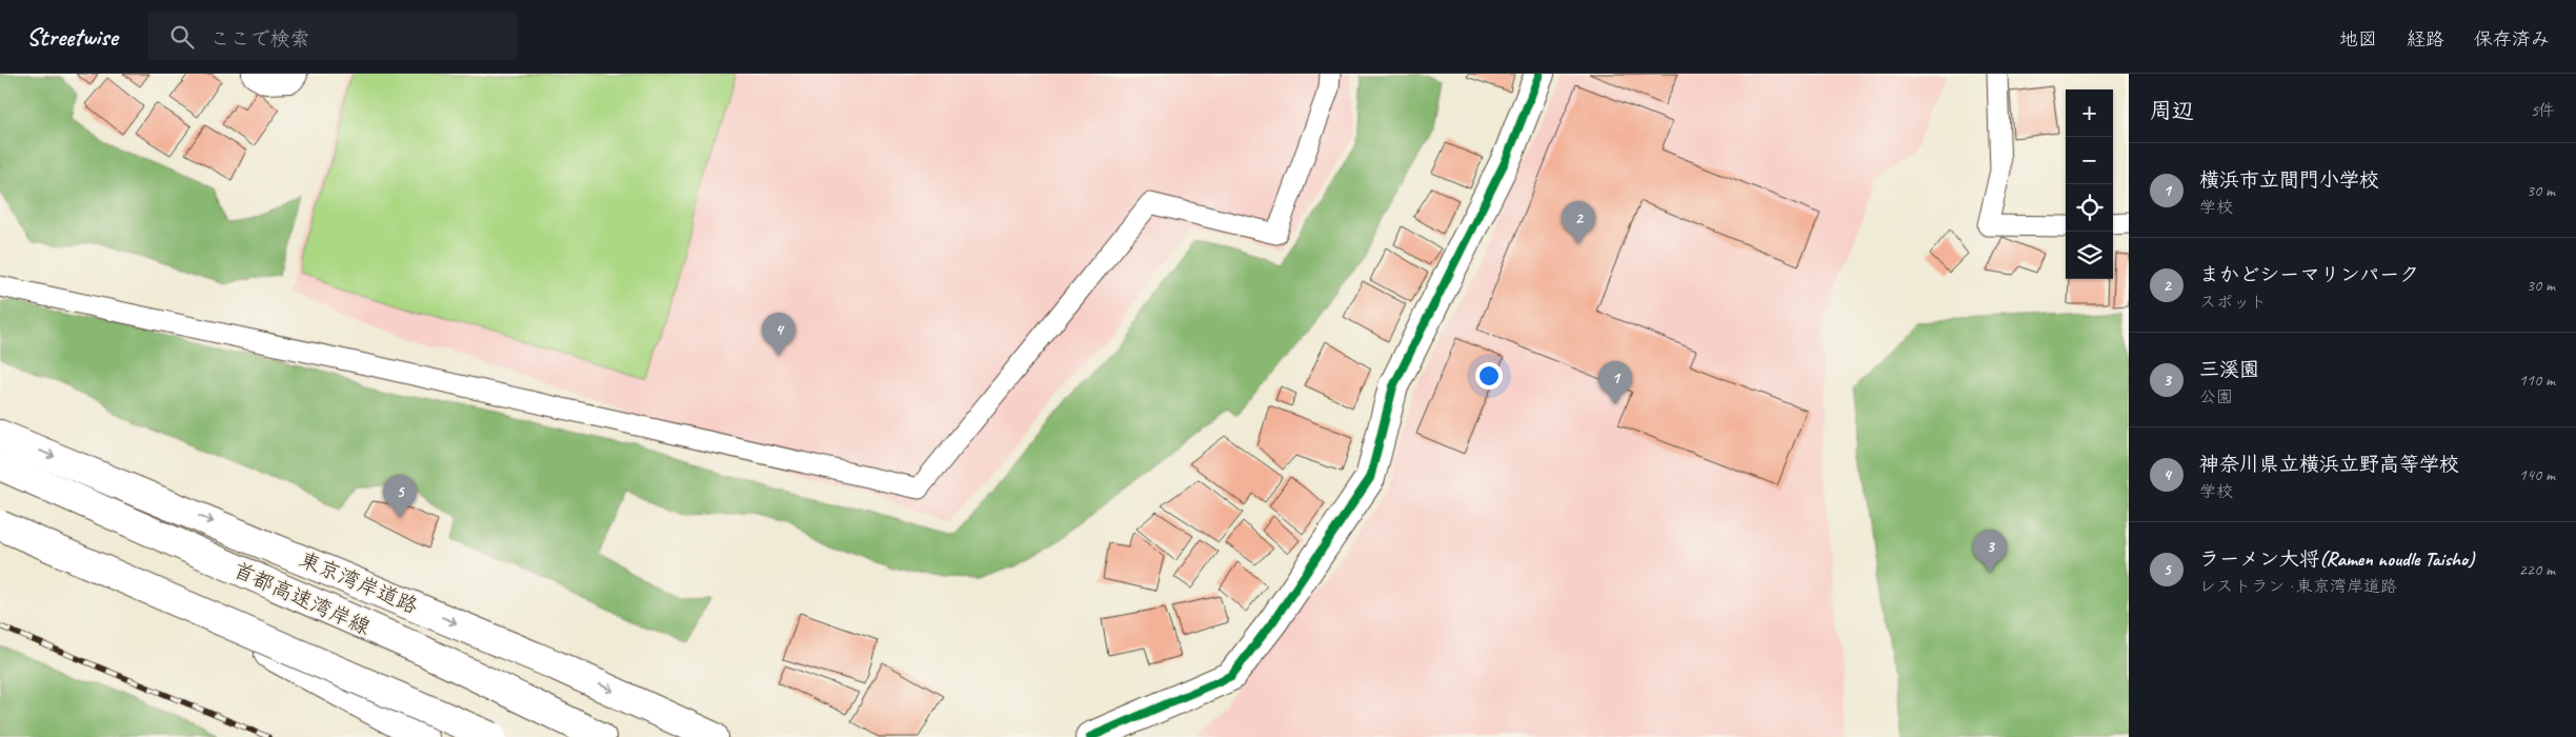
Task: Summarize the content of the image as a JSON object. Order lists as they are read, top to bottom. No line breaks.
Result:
{"streets":{"main road":["東京湾岸道路","首都高速湾岸線"]},"page":{"header":"Streetwise","search":"ここで検索","nav":["地図","経路","保存済み"],"heading":["周辺","5件"],"map_buttons":["+","−"],"list":[{"mark":"1","name":"横浜市立間門小学校","note":"学校","value":"30 m"},{"mark":"2","name":"まかどシーマリンパーク","note":"スポット","value":"30 m"},{"mark":"3","name":"三溪園","note":"公園","value":"110 m"},{"mark":"4","name":"神奈川県立横浜立野高等学校","note":"学校","value":"140 m"},{"mark":"5","name":"ラーメン大将(Ramen noudle Taisho)","note":"レストラン · 東京湾岸道路","value":"220 m"}],"pins":["2","4","1","5","3"]}}
